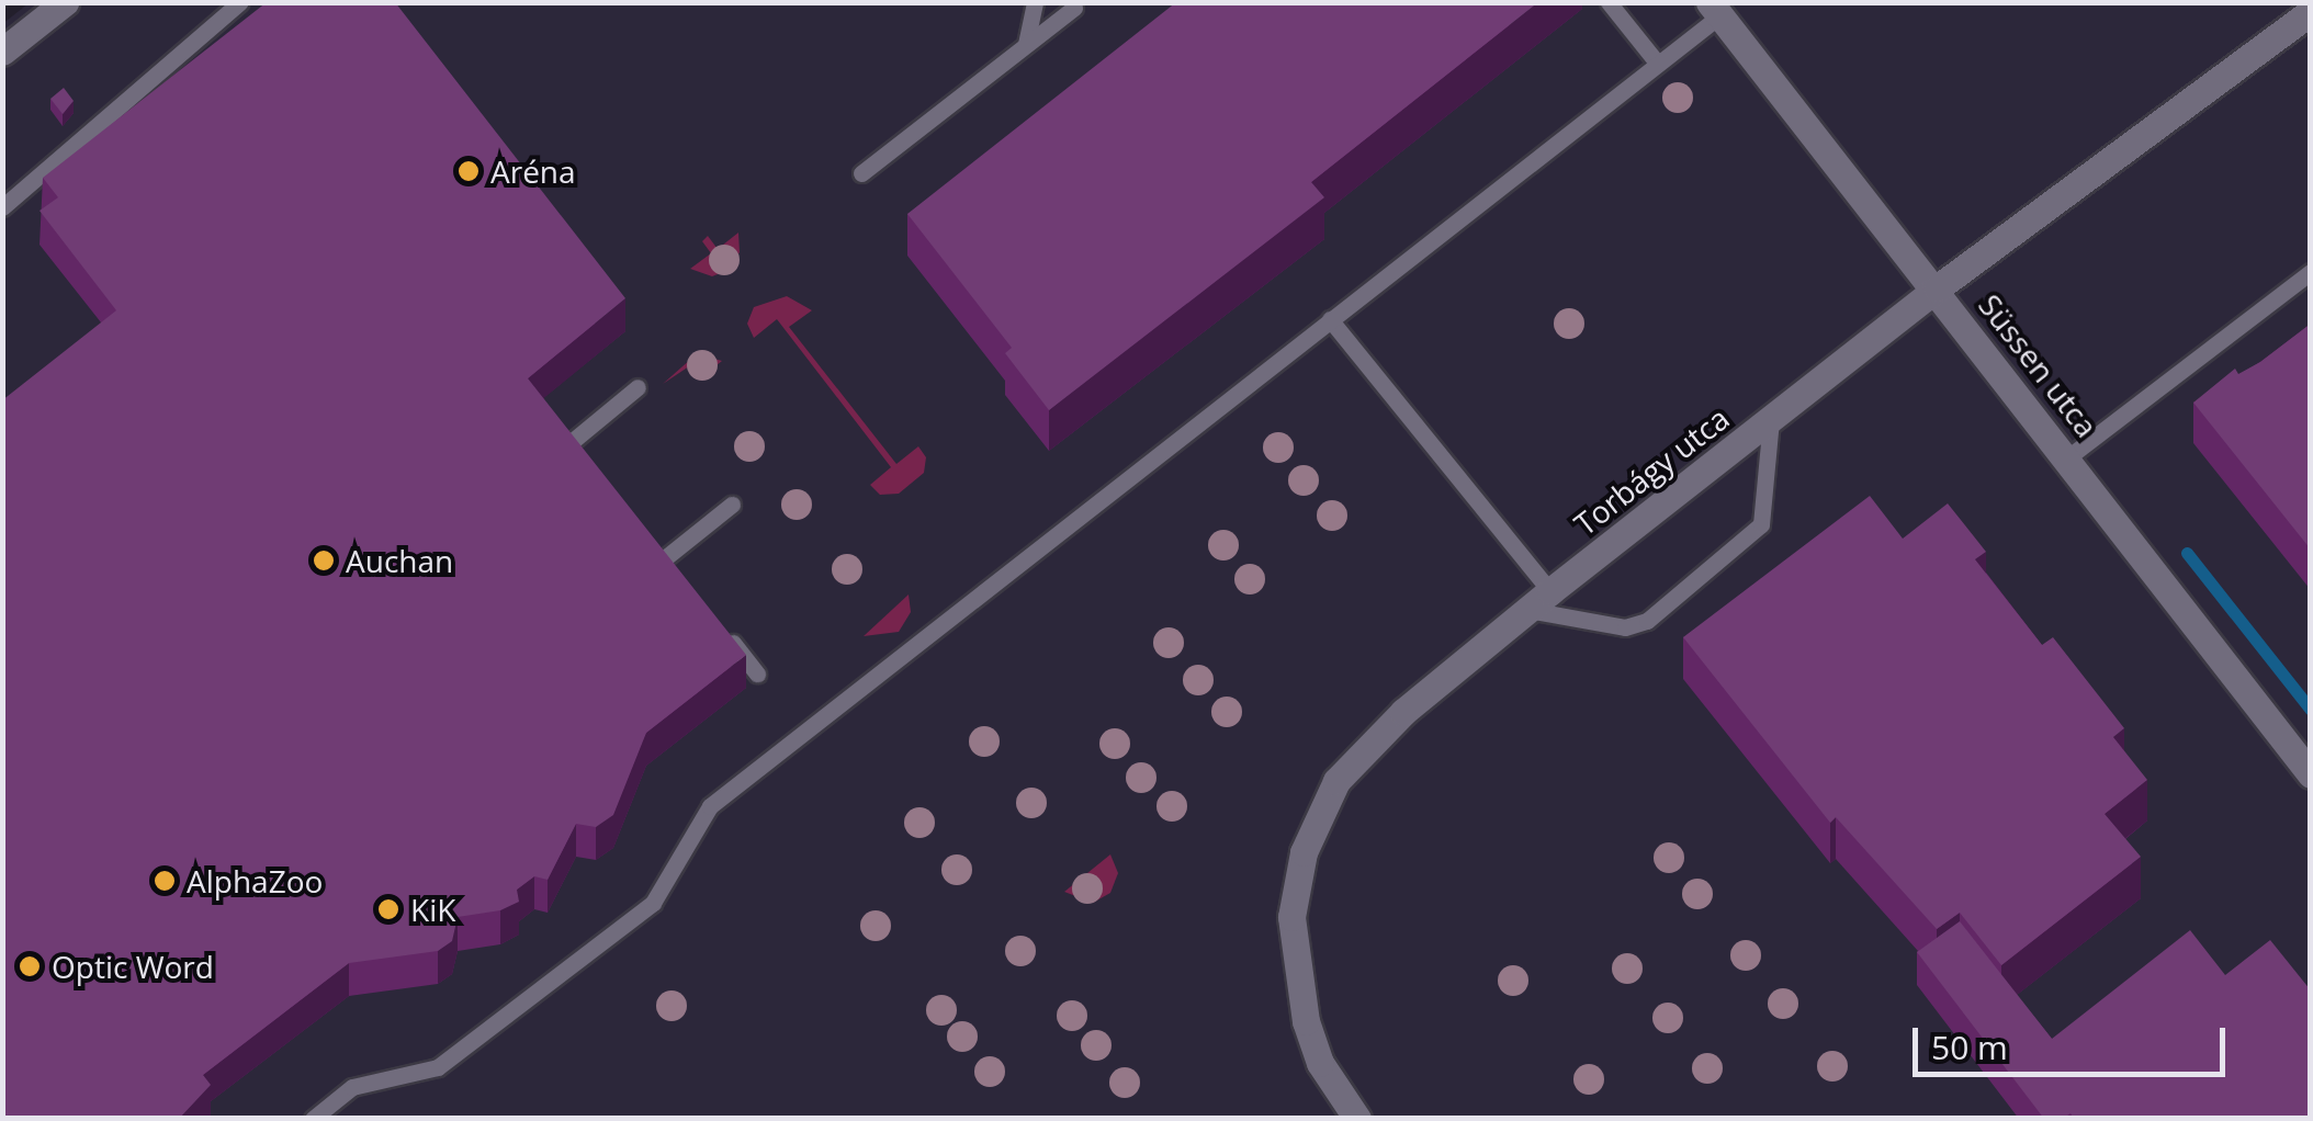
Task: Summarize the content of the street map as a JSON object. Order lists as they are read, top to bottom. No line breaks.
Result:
{"streets":{"street":["Süssen utca","Torbágy utca"]},"crossings":[["Süssen utca","Torbágy utca"]],"places":["Aréna","Auchan","AlphaZoo","KiK","Optic Word"],"scale_bar":"50 m"}
